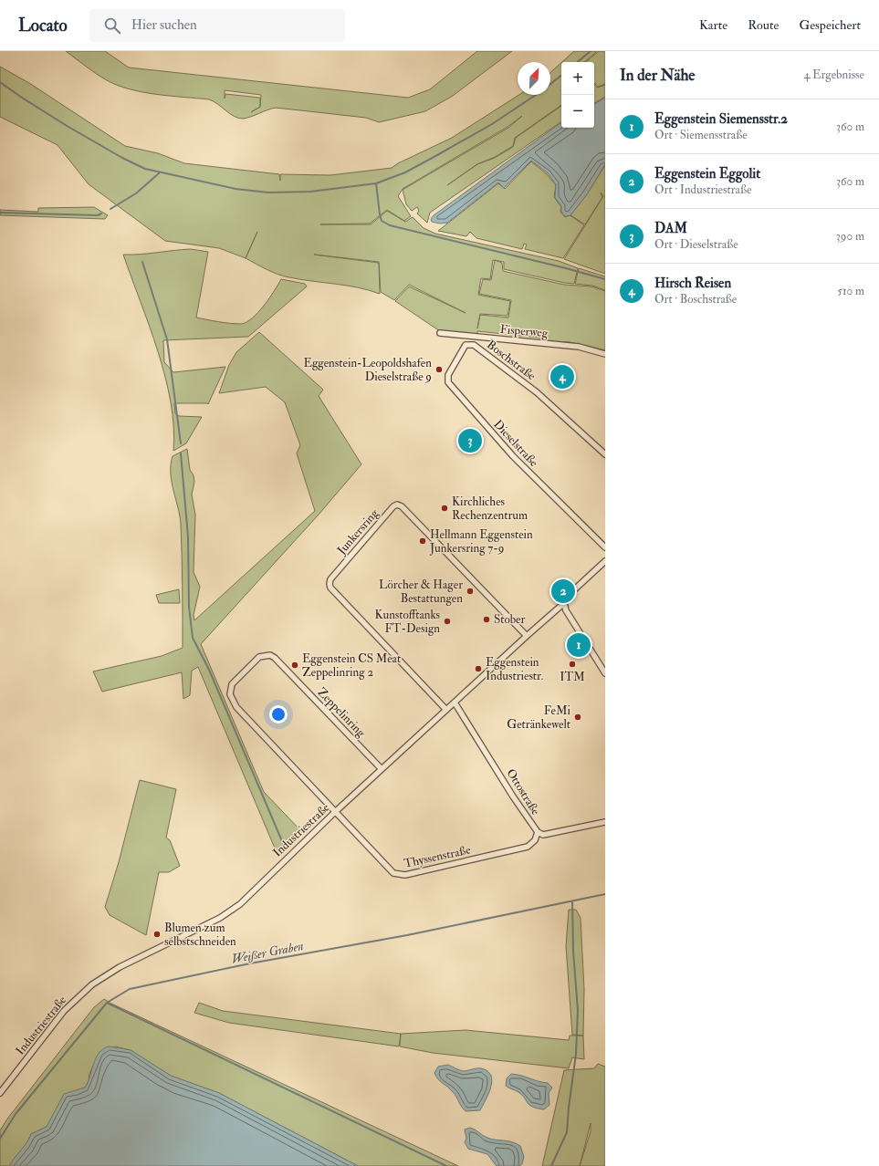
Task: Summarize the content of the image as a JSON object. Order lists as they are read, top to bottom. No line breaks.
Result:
{"streets":{"street":["Fisperweg","Boschstraße","Dieselstraße","Junkersring","Zeppelinring","Ottostraße","Industriestraße","Thyssenstraße"]},"crossings":[["Boschstraße","Dieselstraße"],["Junkersring","Industriestraße"],["Zeppelinring","Industriestraße"],["Zeppelinring","Thyssenstraße"],["Ottostraße","Industriestraße"],["Ottostraße","Thyssenstraße"],["Industriestraße","Thyssenstraße"]],"water":["Weißer Graben"],"places":["Eggenstein-Leopoldshafen Dieselstraße 9","Kirchliches Rechenzentrum","Hellmann Eggenstein Junkersring 7-9","Lörcher & Hager Bestattungen","Stober","Kunstofftanks FT-Design","ITM","Eggenstein CS Meat Zeppelinring 2","Eggenstein Industriestr.","FeMi Getränkewelt","Blumen zum selbstschneiden"],"north":"top right","page":{"header":"Locato","search":"Hier suchen","nav":["Karte","Route","Gespeichert"],"heading":["In der Nähe","4 Ergebnisse"],"map_buttons":["+","−"],"list":[{"mark":"1","name":"Eggenstein Siemensstr.2","note":"Ort · Siemensstraße","value":"360 m"},{"mark":"2","name":"Eggenstein Eggolit","note":"Ort · Industriestraße","value":"360 m"},{"mark":"3","name":"DAM","note":"Ort · Dieselstraße","value":"390 m"},{"mark":"4","name":"Hirsch Reisen","note":"Ort · Boschstraße","value":"510 m"}],"pins":["4","3","2","1"]}}
